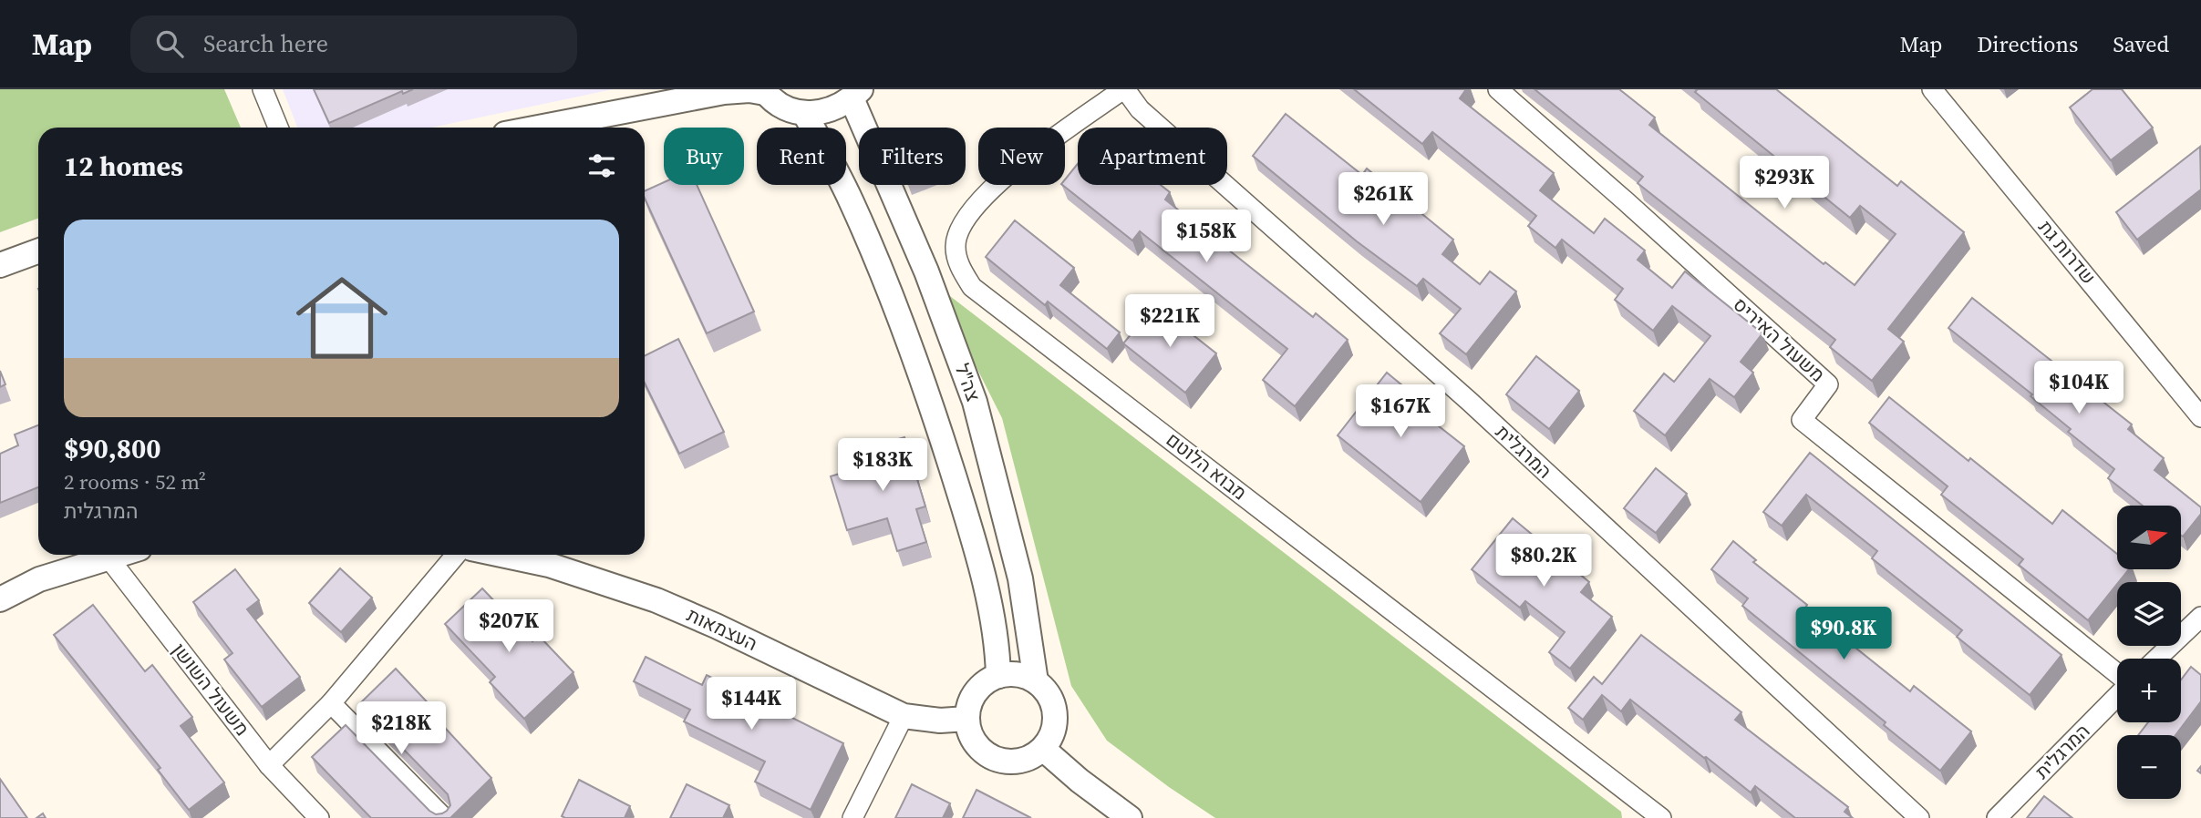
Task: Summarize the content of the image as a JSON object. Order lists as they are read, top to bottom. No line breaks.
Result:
{"streets":{"street":["שדרות גת","משעול האיריס","צה\"ל","המרגלית","מבוא הלוטם","העצמאות","משעול השושן"]},"crossings":[["צה\"ל","העצמאות"],["המרגלית","מבוא הלוטם"]],"north":"right","page":{"header":"Map","search":"Search here","nav":["Map","Directions","Saved"],"chip":["Buy","Rent","Filters","New","Apartment"],"heading":"12 homes","price":["$293K","$261K","$158K","$221K","$104K","$167K","$183K","$80.2K","$207K","$90.8K","$144K","$218K"],"list":[{"name":"$90,800","note":"2 rooms · 52 m² · המרגלית"}],"map_buttons":["+","−"]}}
